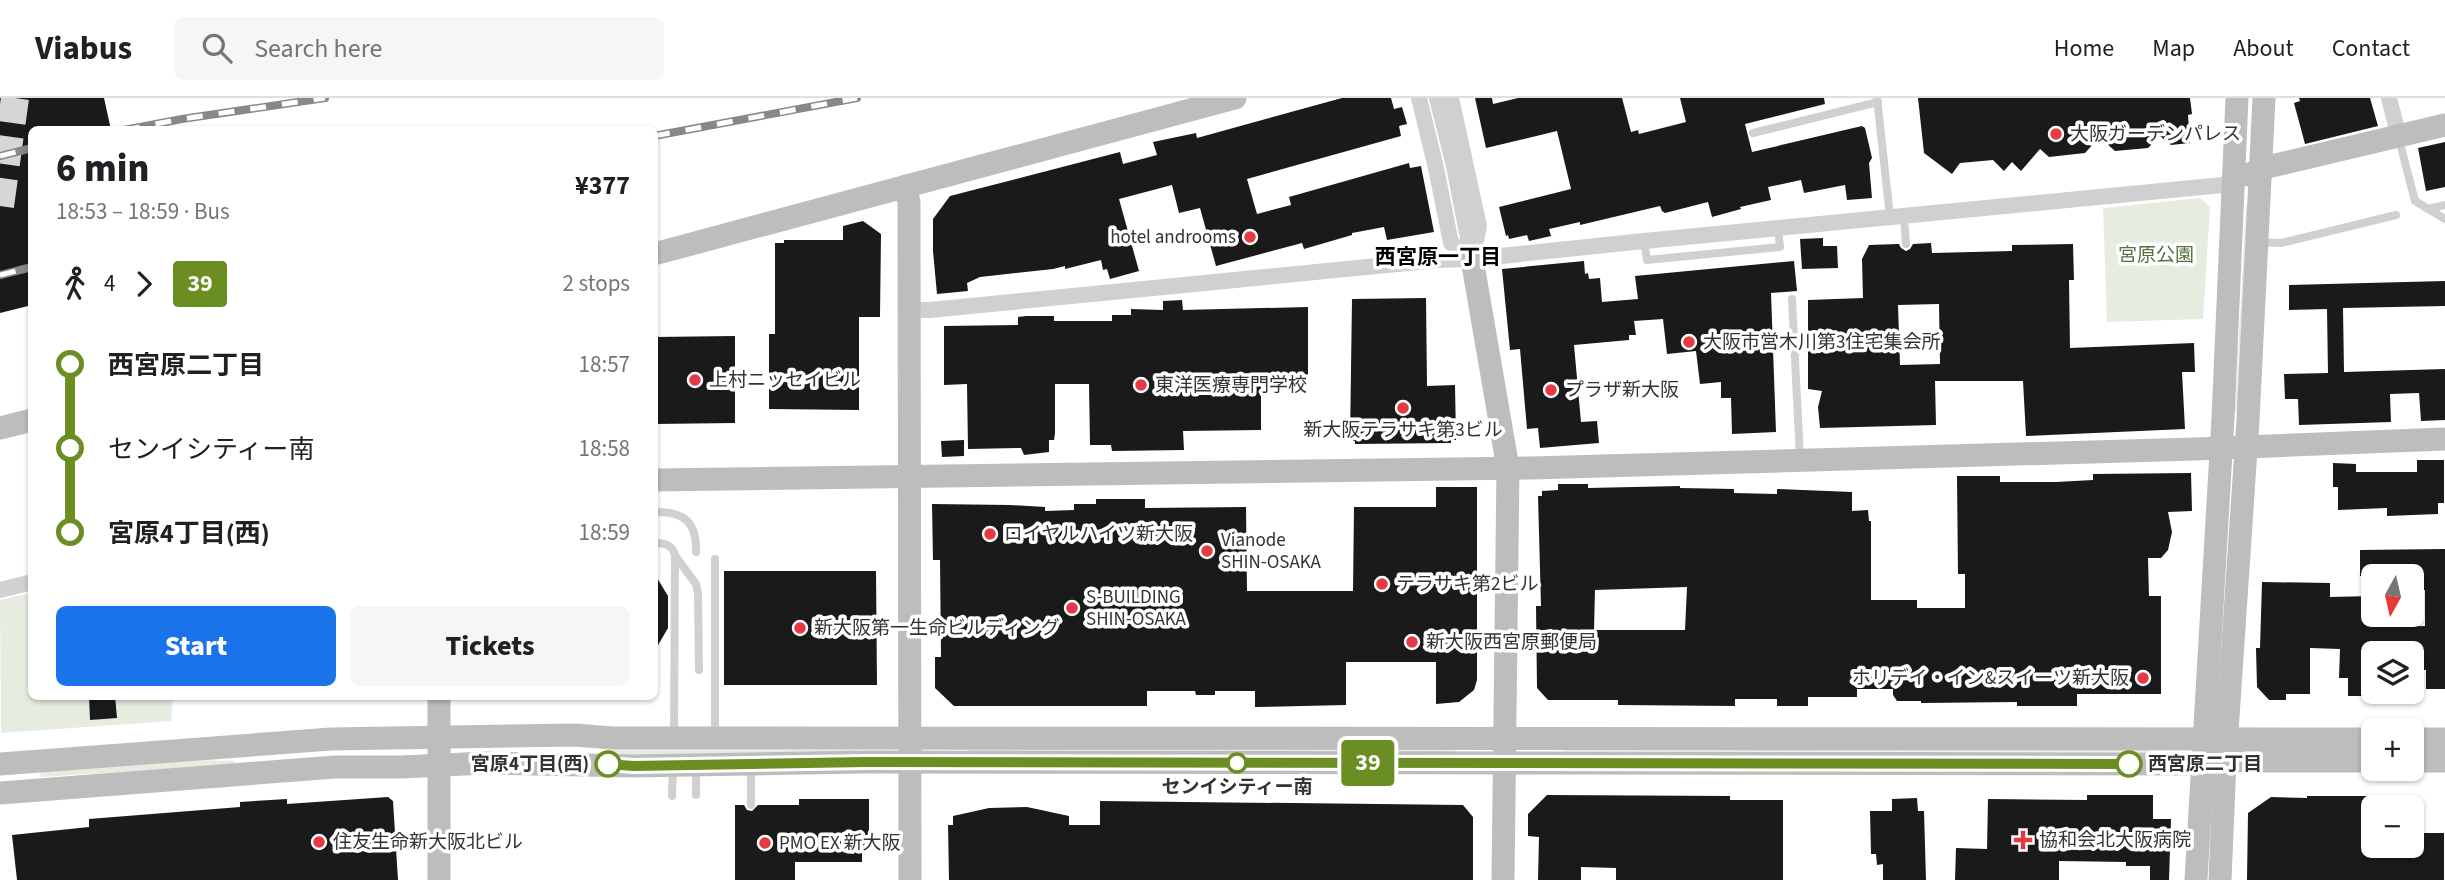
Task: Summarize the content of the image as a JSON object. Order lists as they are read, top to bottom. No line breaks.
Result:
{"districts":["西宮原一丁目"],"parks":["宮原公園"],"places":{"other":["大阪ガーデンパレス","hotel androoms","大阪市営木川第3住宅集会所","上村ニッセイビル","東洋医療専門学校","プラザ新大阪","新大阪テラサキ第3ビル","ロイヤルハイツ新大阪","Vianode SHIN-OSAKA","テラサキ第2ビル","S-BUILDING SHIN-OSAKA","新大阪第一生命ビルディング","新大阪西宮原郵便局","ホリデイ・イン&スイーツ新大阪","センイシティー南","宮原4丁目(西)","西宮原二丁目","住友生命新大阪北ビル","PMO EX 新大阪"],"health":["協和会北大阪病院"]},"lines":["bus line 39"],"north":"bottom","page":{"header":"Viabus","search":"Search here","nav":["Home","Map","About","Contact"],"on_map":"39","heading":["6 min","18:53 – 18:59 · Bus","¥377"],"legs":["4","39","2 stops"],"list":[{"name":"西宮原二丁目","value":"18:57"},{"name":"センイシティー南","value":"18:58"},{"name":"宮原4丁目(西)","value":"18:59"}],"map_buttons":["+","−"],"buttons":["Start","Tickets"]}}
